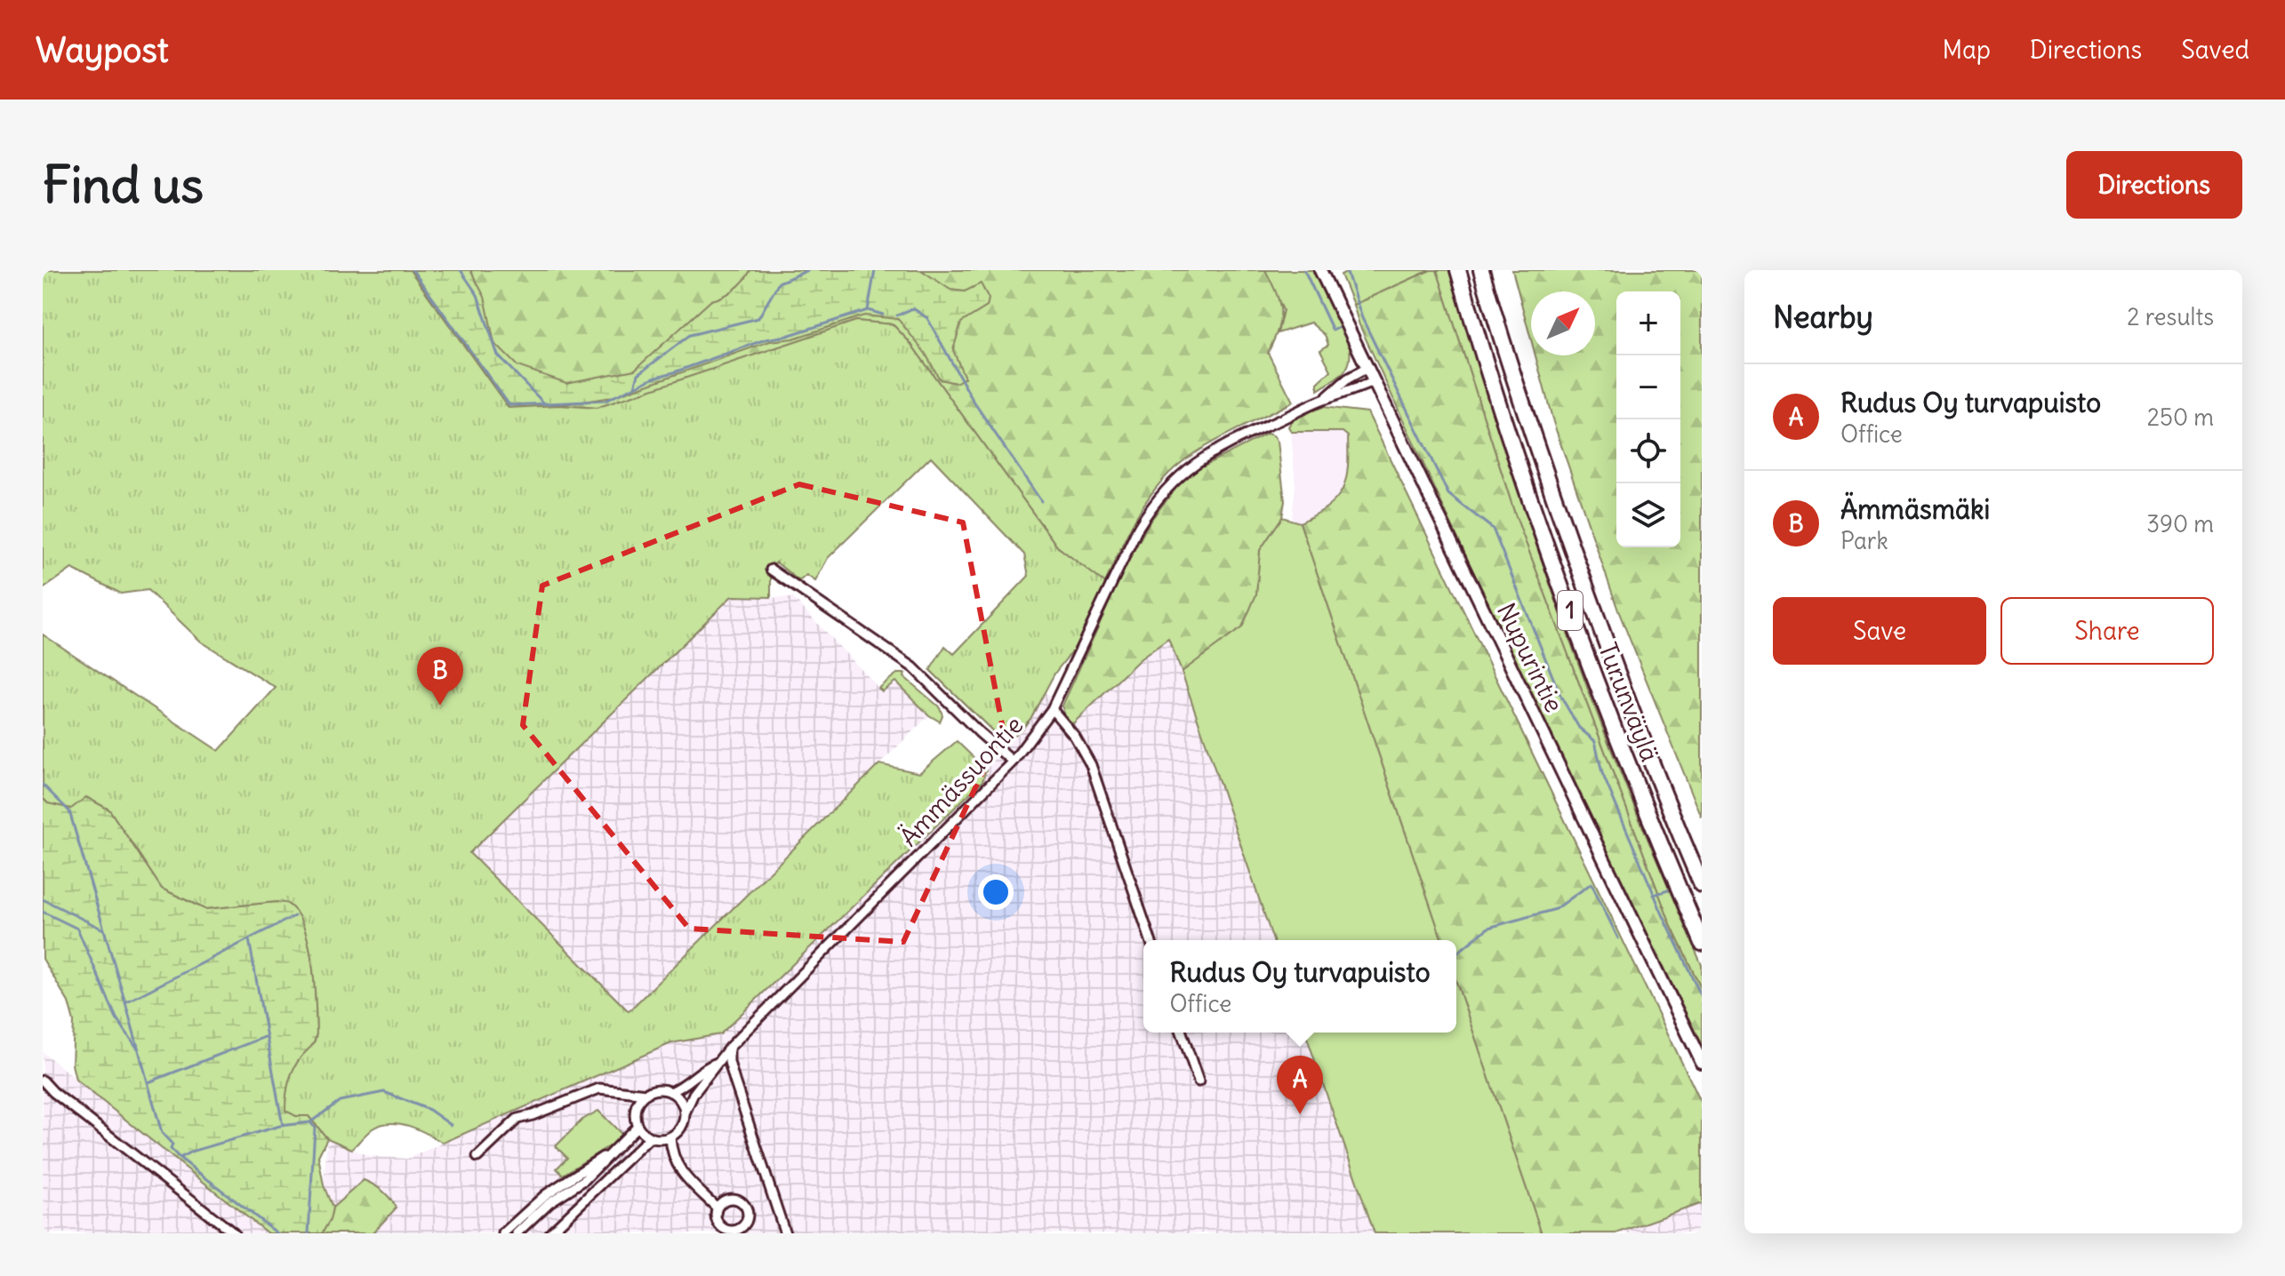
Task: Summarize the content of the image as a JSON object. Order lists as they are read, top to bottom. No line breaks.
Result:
{"streets":{"highway":["1","Turunväylä"],"main road":["Nupurintie"],"street":["Ämmässuontie"]},"crossings":[["Nupurintie","Ämmässuontie"]],"north":"top right","page":{"header":"Waypost","nav":["Map","Directions","Saved"],"buttons":["Directions",["Save","Share"]],"title":"Find us","heading":["Nearby","2 results"],"map_buttons":["+","−"],"list":[{"mark":"A","name":"Rudus Oy turvapuisto","note":"Office","value":"250 m"},{"mark":"B","name":"Ämmäsmäki","note":"Park","value":"390 m"}],"pins":["B","A"],"popup":["Rudus Oy turvapuisto","Office"]}}
